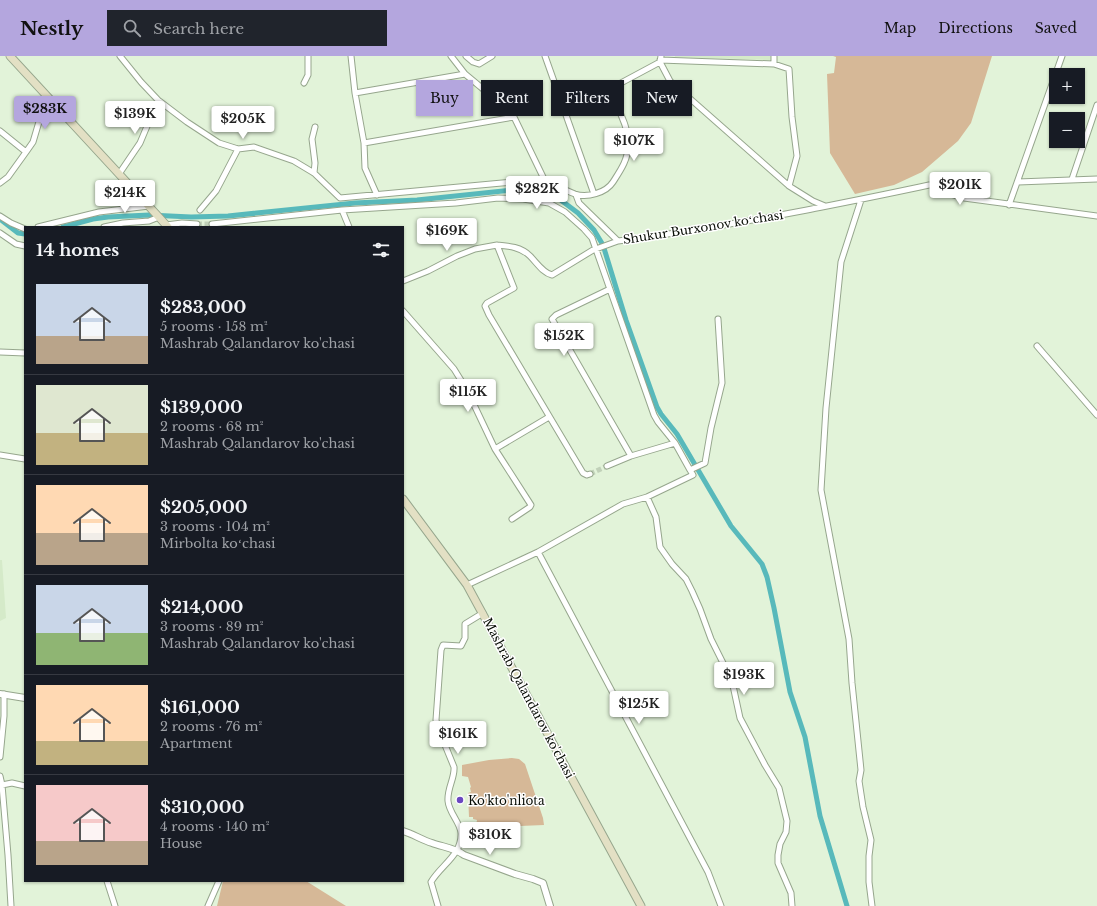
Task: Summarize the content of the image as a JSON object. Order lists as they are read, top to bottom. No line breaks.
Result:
{"streets":{"main road":["Mashrab Qalandarov ko'chasi"],"street":["Shukur Burxonov koʻchasi"]},"places":["Ko'kto'nliota"],"page":{"header":"Nestly","search":"Search here","nav":["Map","Directions","Saved"],"map_buttons":["+","−"],"chip":["Buy","Rent","Filters","New"],"price":["$283K","$139K","$205K","$107K","$201K","$282K","$214K","$169K","$152K","$115K","$193K","$125K","$161K","$310K"],"heading":"14 homes","list":[{"name":"$283,000","note":"5 rooms · 158 m² · Mashrab Qalandarov ko'chasi"},{"name":"$139,000","note":"2 rooms · 68 m² · Mashrab Qalandarov ko'chasi"},{"name":"$205,000","note":"3 rooms · 104 m² · Mirbolta koʻchasi"},{"name":"$214,000","note":"3 rooms · 89 m² · Mashrab Qalandarov ko'chasi"},{"name":"$161,000","note":"2 rooms · 76 m² · Apartment"},{"name":"$310,000","note":"4 rooms · 140 m² · House"}]}}
